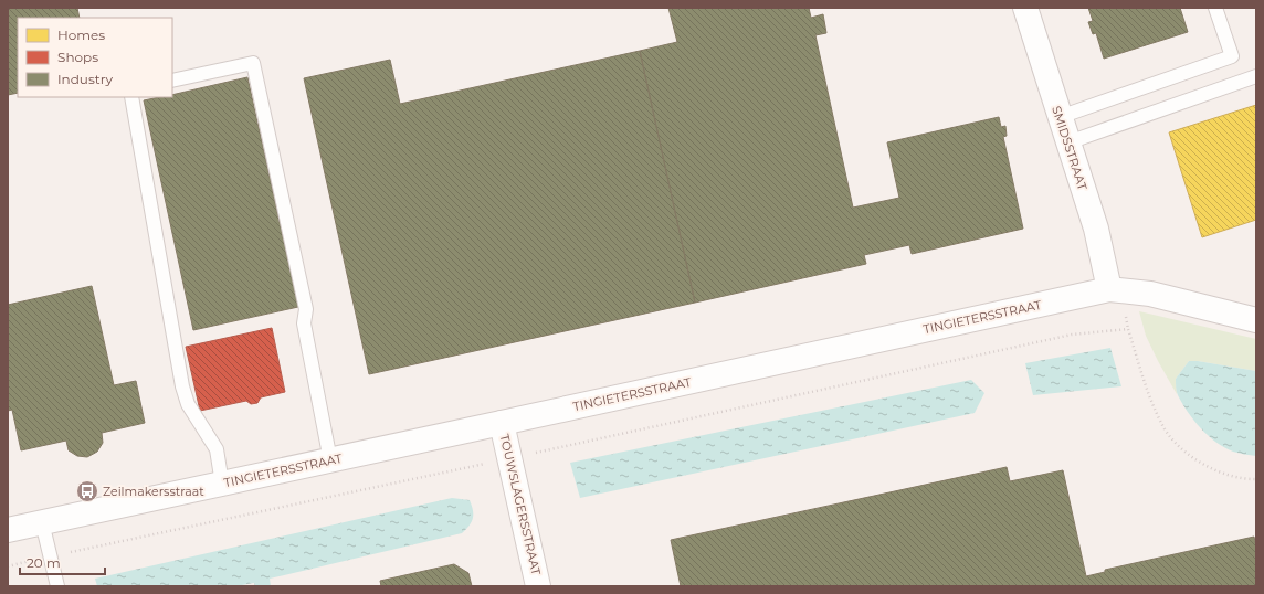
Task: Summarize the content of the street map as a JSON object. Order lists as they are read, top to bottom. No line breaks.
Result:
{"streets":{"street":["SMIDSSTRAAT","TINGIETERSSTRAAT","TOUWSLAGERSSTRAAT"]},"crossings":[["SMIDSSTRAAT","TINGIETERSSTRAAT"],["TINGIETERSSTRAAT","TOUWSLAGERSSTRAAT"]],"places":{"bus stop":["Zeilmakersstraat"]},"legend":["Homes","Shops","Industry"],"scale_bar":"20 m"}
